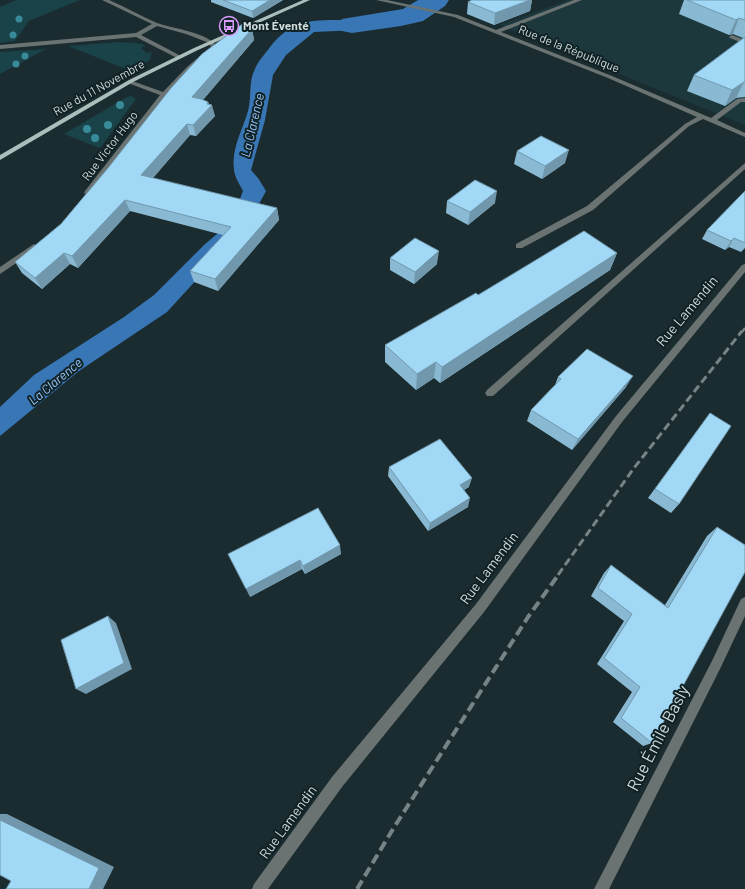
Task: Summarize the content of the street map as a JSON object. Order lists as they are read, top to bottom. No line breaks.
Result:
{"streets":{"main road":["Rue du 11 Novembre"],"street":["Rue de la République","Rue Victor Hugo","Rue Lamendin","Rue Émile Basly"]},"crossings":[["Rue du 11 Novembre","Rue Victor Hugo"]],"water":["La Clarence"],"places":{"bus stop":["Mont Éventé"]}}
